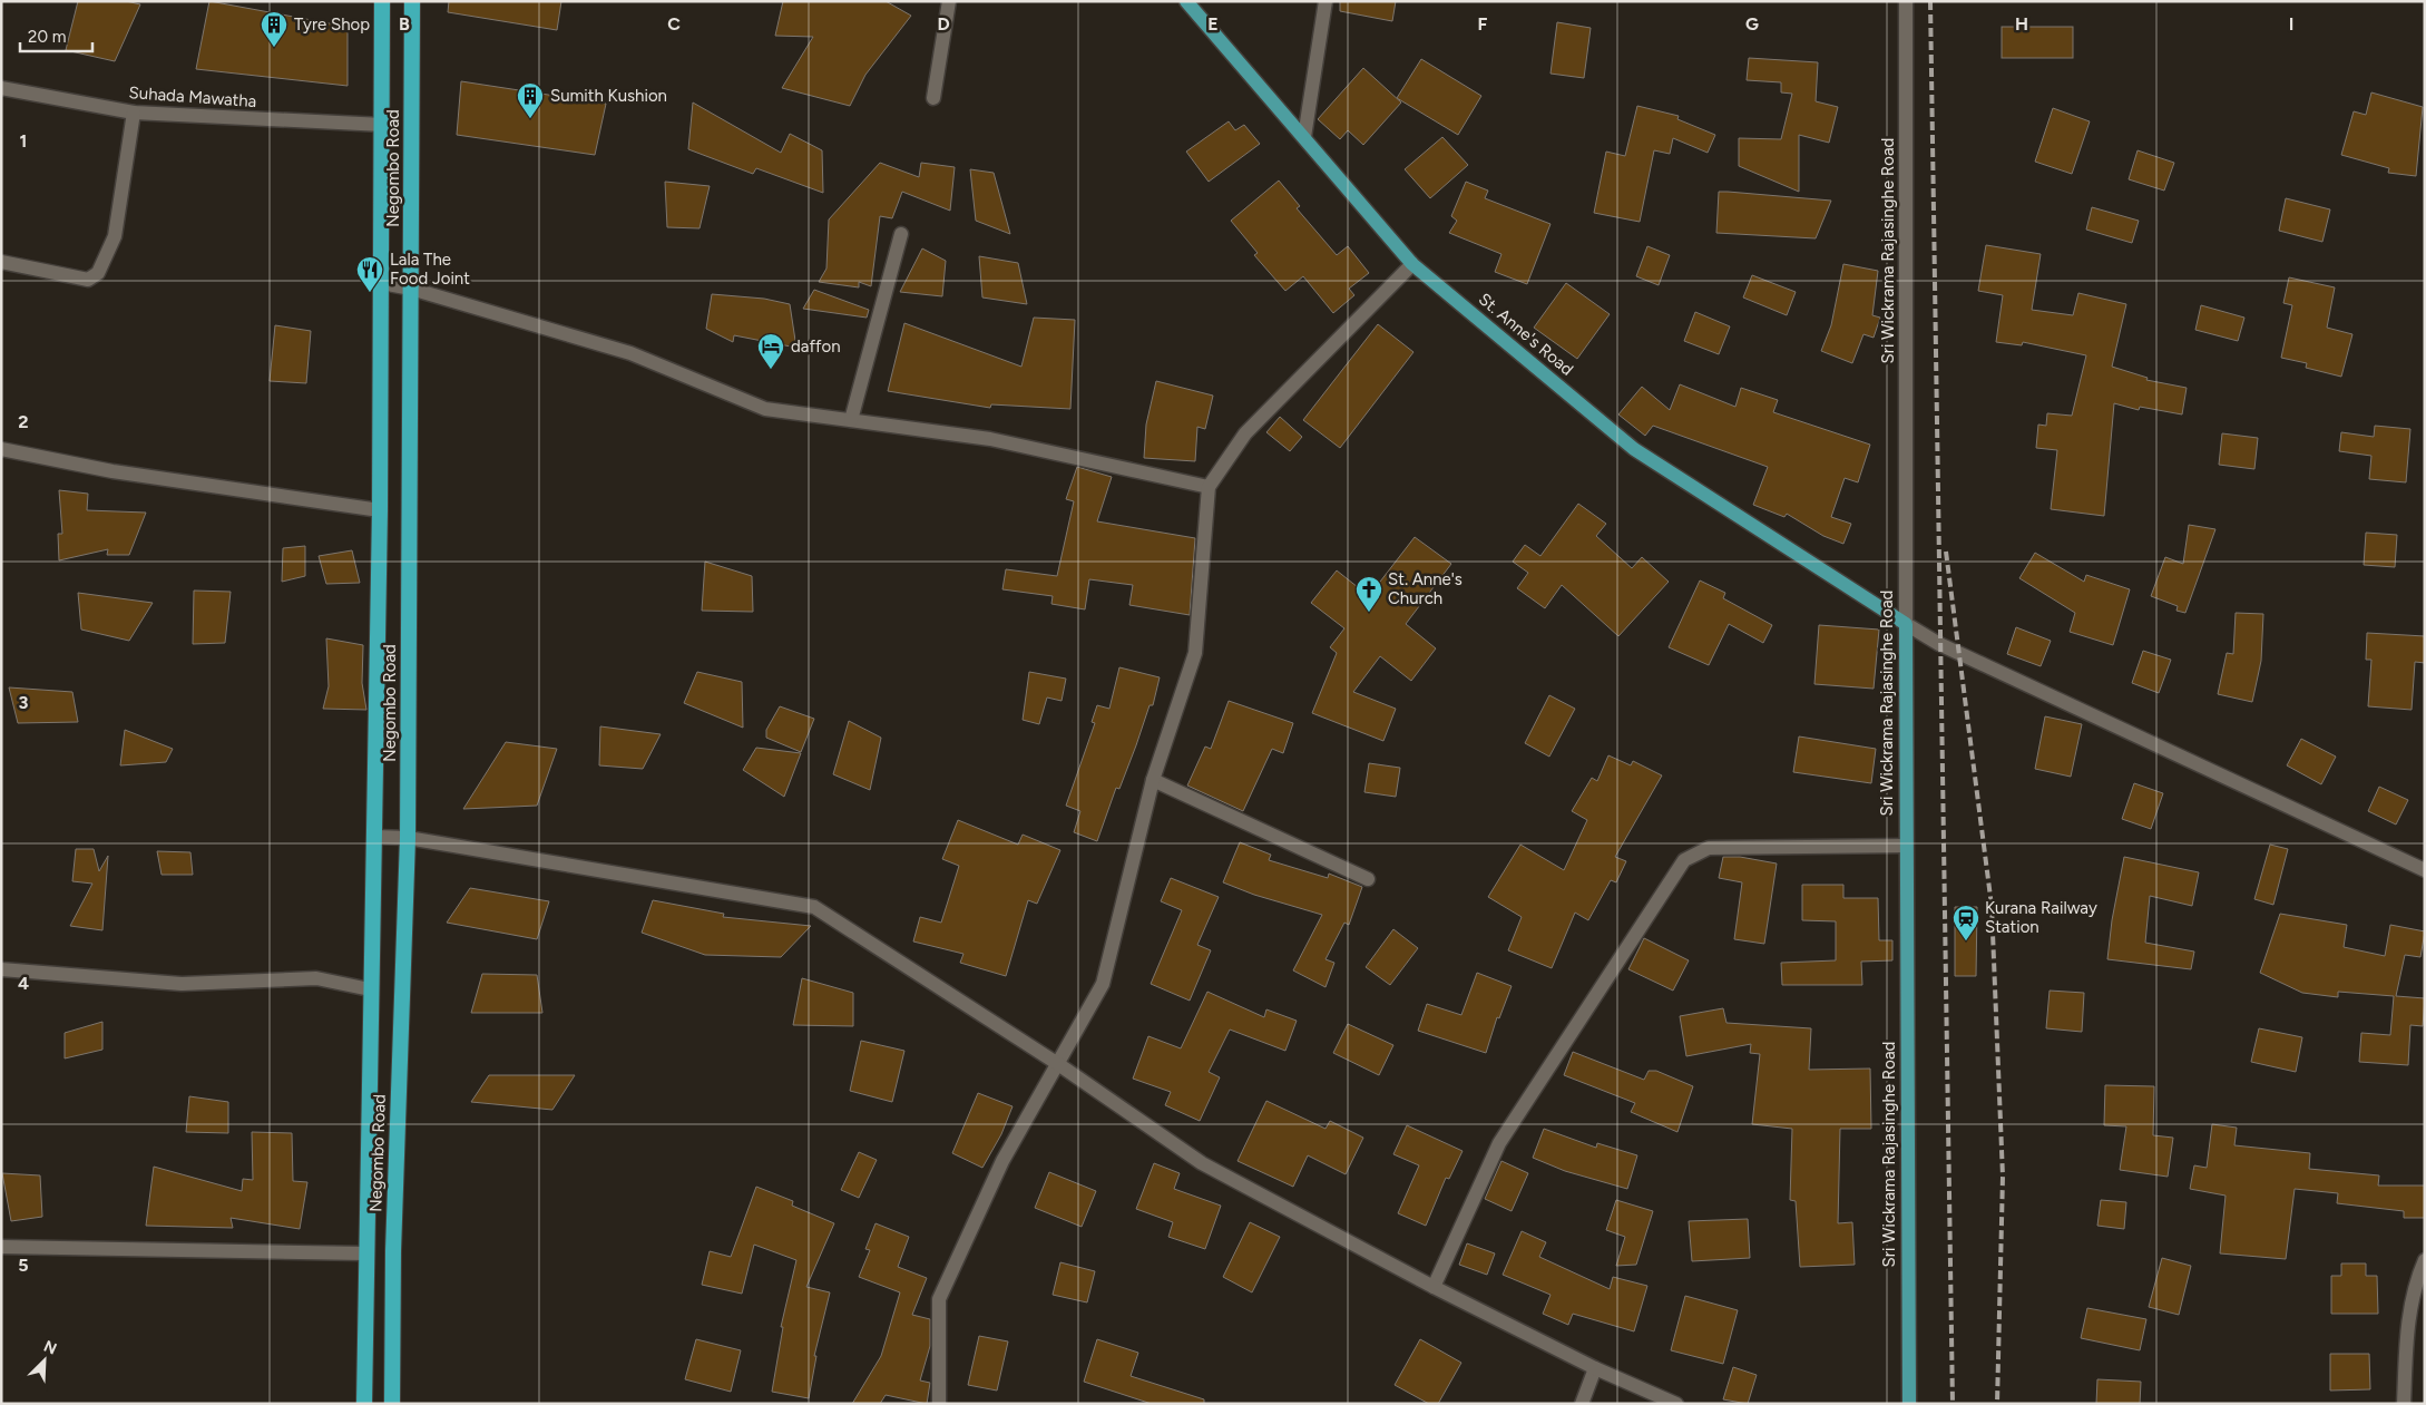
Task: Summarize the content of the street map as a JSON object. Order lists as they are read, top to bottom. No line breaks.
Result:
{"streets":{"highway":["Negombo Road"],"main road":["Sri Wickrama Rajasinghe Road","St. Anne's Road"],"street":["Suhada Mawatha"]},"crossings":[["Suhada Mawatha","Negombo Road"],["Sri Wickrama Rajasinghe Road","St. Anne's Road"]],"places":{"building":["Tyre Shop","Sumith Kushion"],"restaurant":["Lala The Food Joint"],"hotel":["daffon"],"church":["St. Anne's Church"],"station":["Kurana Railway Station"]},"scale_bar":"20 m","north":"top right","grid":{"columns":["B","C","D","E","F","G","H","I"],"rows":["1","2","3","4","5"]}}
